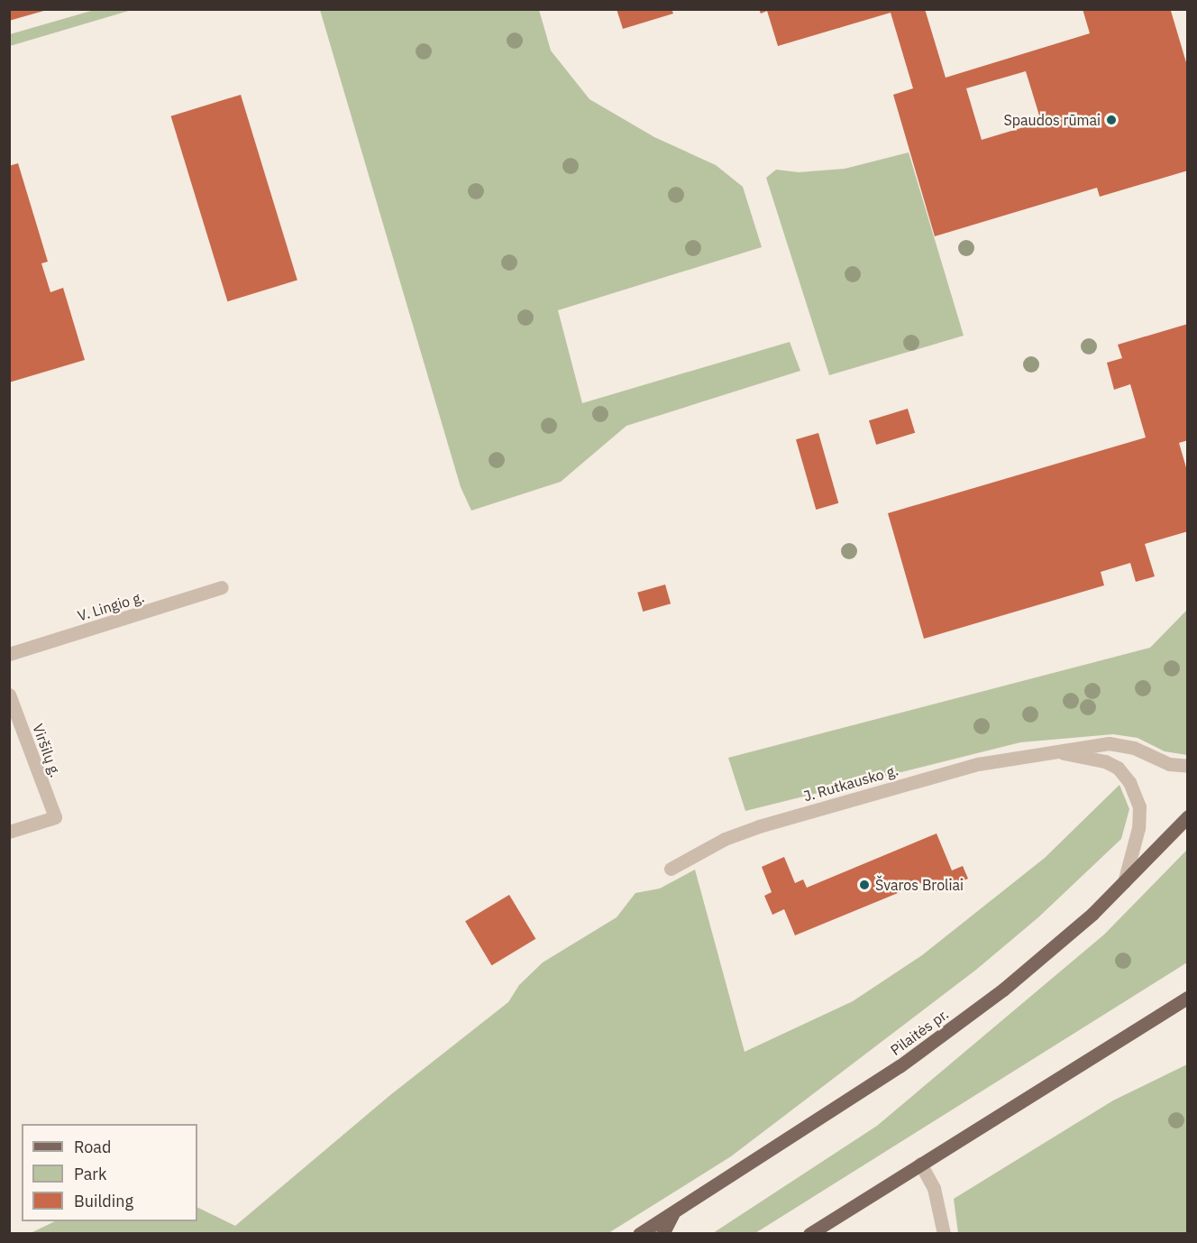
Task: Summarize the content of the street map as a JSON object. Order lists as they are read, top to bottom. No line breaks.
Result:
{"streets":{"main road":["Pilaitės pr."],"street":["V. Lingio g.","Viršilų g.","J. Rutkausko g."]},"crossings":[["J. Rutkausko g.","Pilaitės pr."]],"places":["Spaudos rūmai","Švaros Broliai"],"legend":["Road","Park","Building"]}
